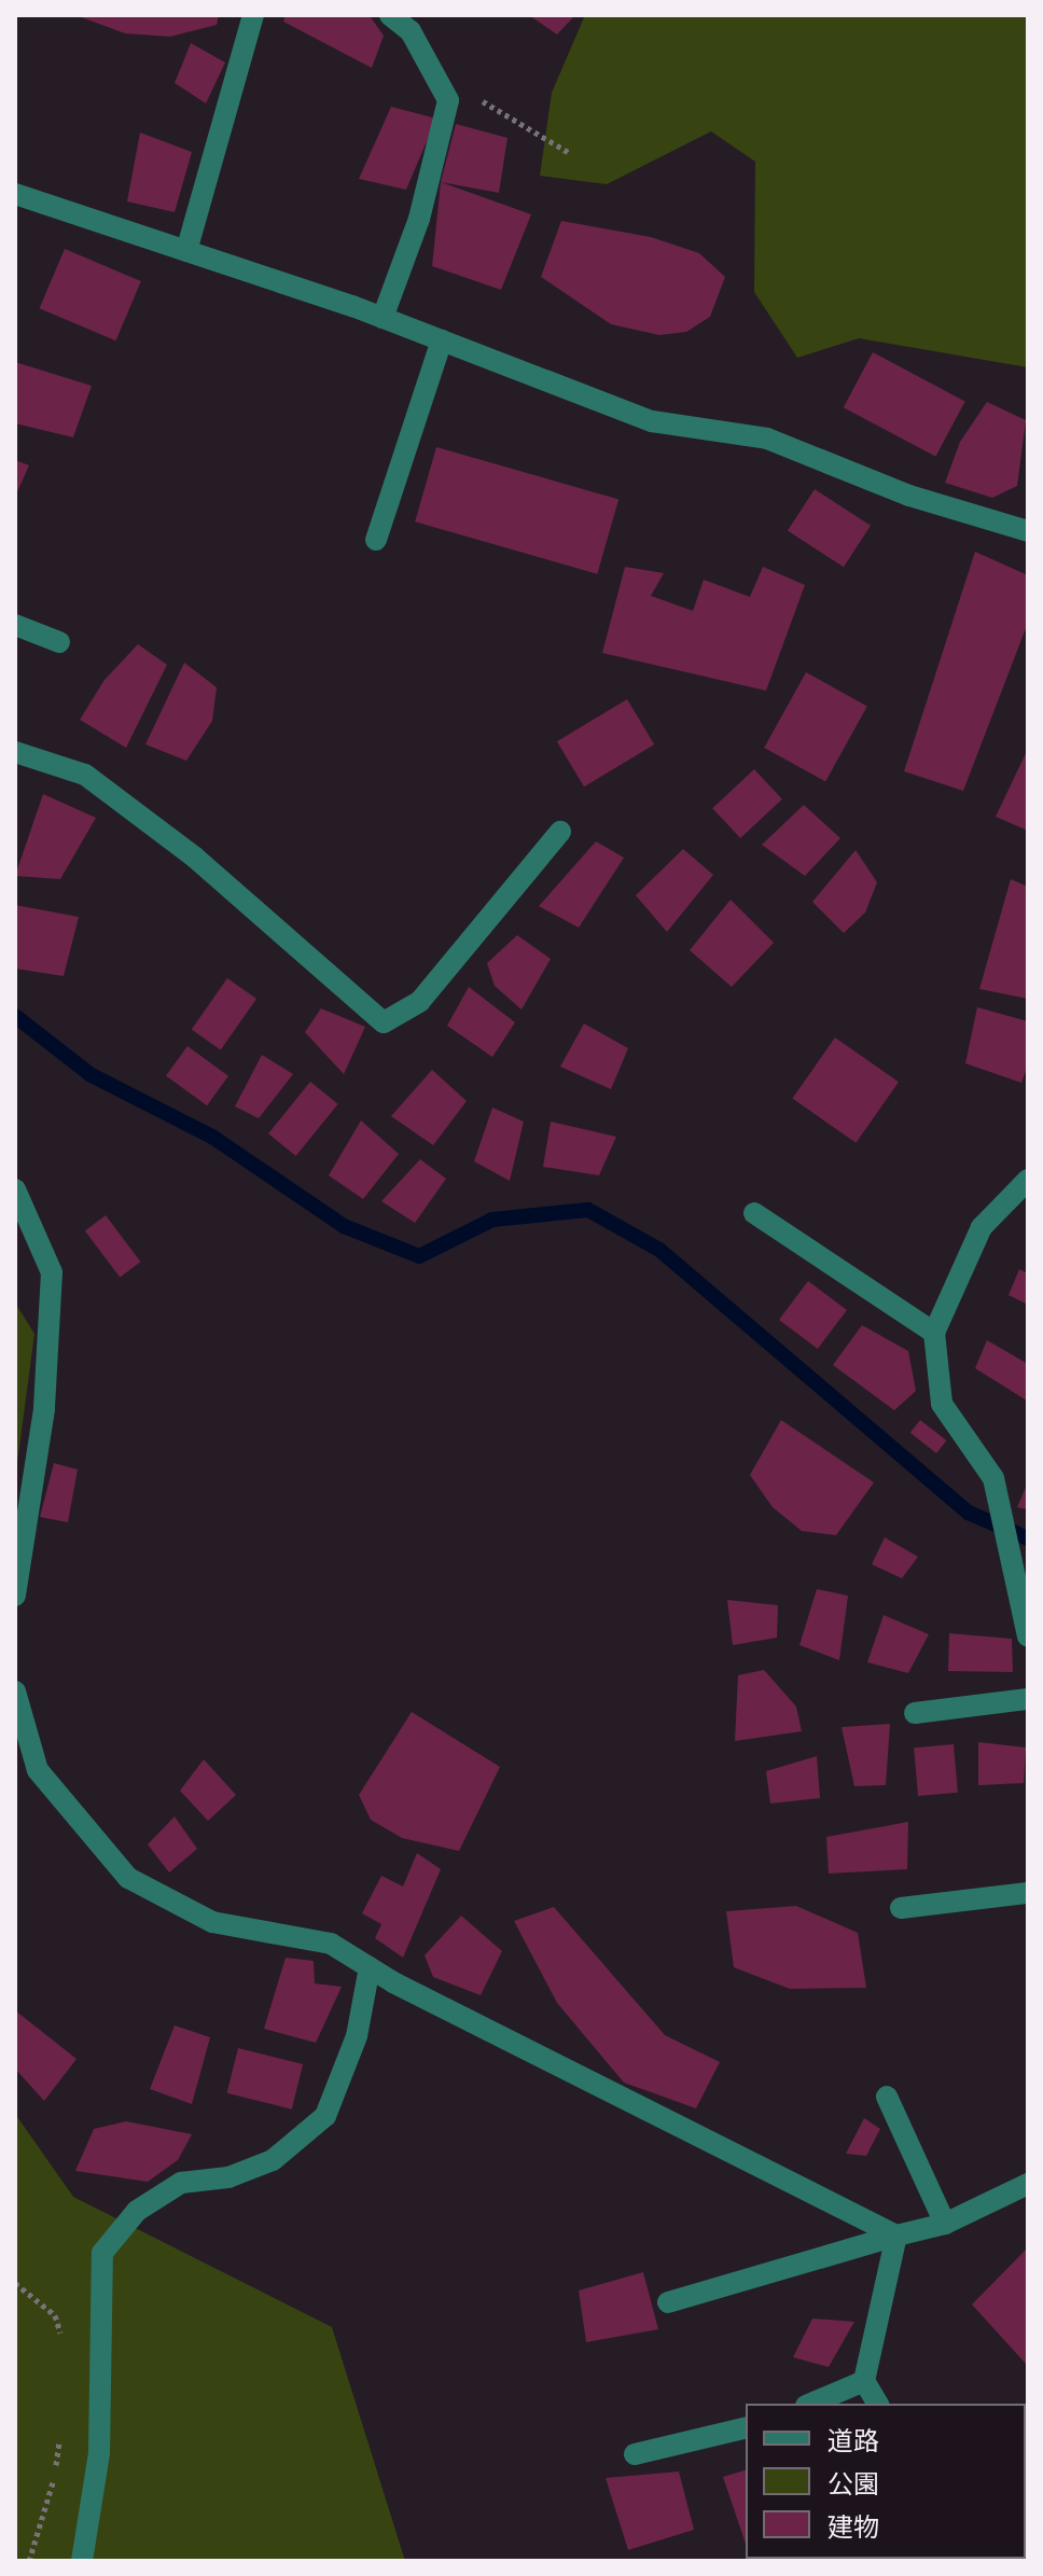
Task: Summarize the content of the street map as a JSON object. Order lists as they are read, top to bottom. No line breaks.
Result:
{"legend":["道路","公園","建物"]}
